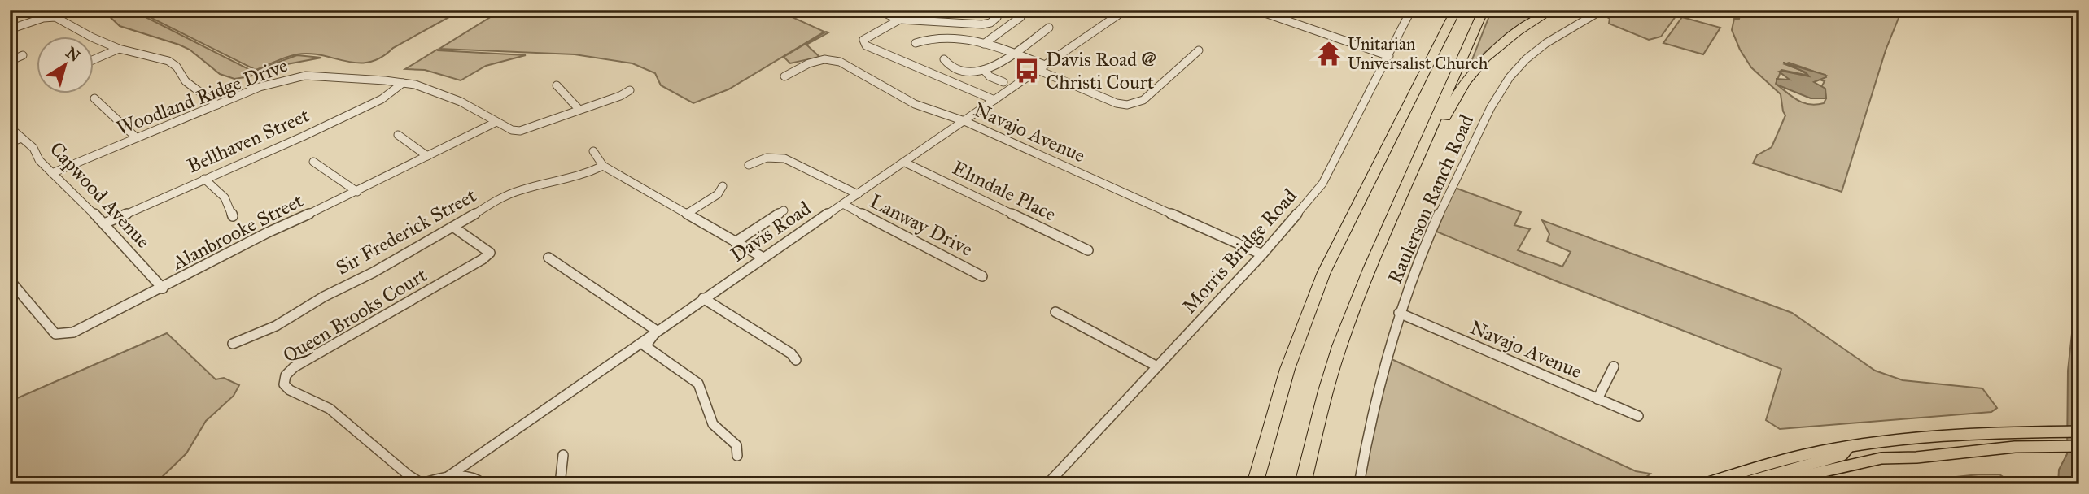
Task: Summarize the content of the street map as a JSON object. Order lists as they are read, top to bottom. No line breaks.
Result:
{"streets":{"street":["Woodland Ridge Drive","Navajo Avenue","Bellhaven Street","Elmdale Place","Capwood Avenue","Raulerson Ranch Road","Lanway Drive","Alanbrooke Street","Sir Frederick Street","Davis Road","Morris Bridge Road","Queen Brooks Court"]},"crossings":[["Woodland Ridge Drive","Bellhaven Street"],["Woodland Ridge Drive","Capwood Avenue"],["Woodland Ridge Drive","Alanbrooke Street"],["Navajo Avenue","Raulerson Ranch Road"],["Navajo Avenue","Davis Road"],["Navajo Avenue","Morris Bridge Road"],["Bellhaven Street","Capwood Avenue"],["Elmdale Place","Davis Road"],["Capwood Avenue","Alanbrooke Street"],["Lanway Drive","Davis Road"],["Sir Frederick Street","Queen Brooks Court"],["Davis Road","Queen Brooks Court"]],"places":{"temple":["Unitarian Universalist Church"],"bus stop":["Davis Road @ Christi Court"]},"north":"top right"}
